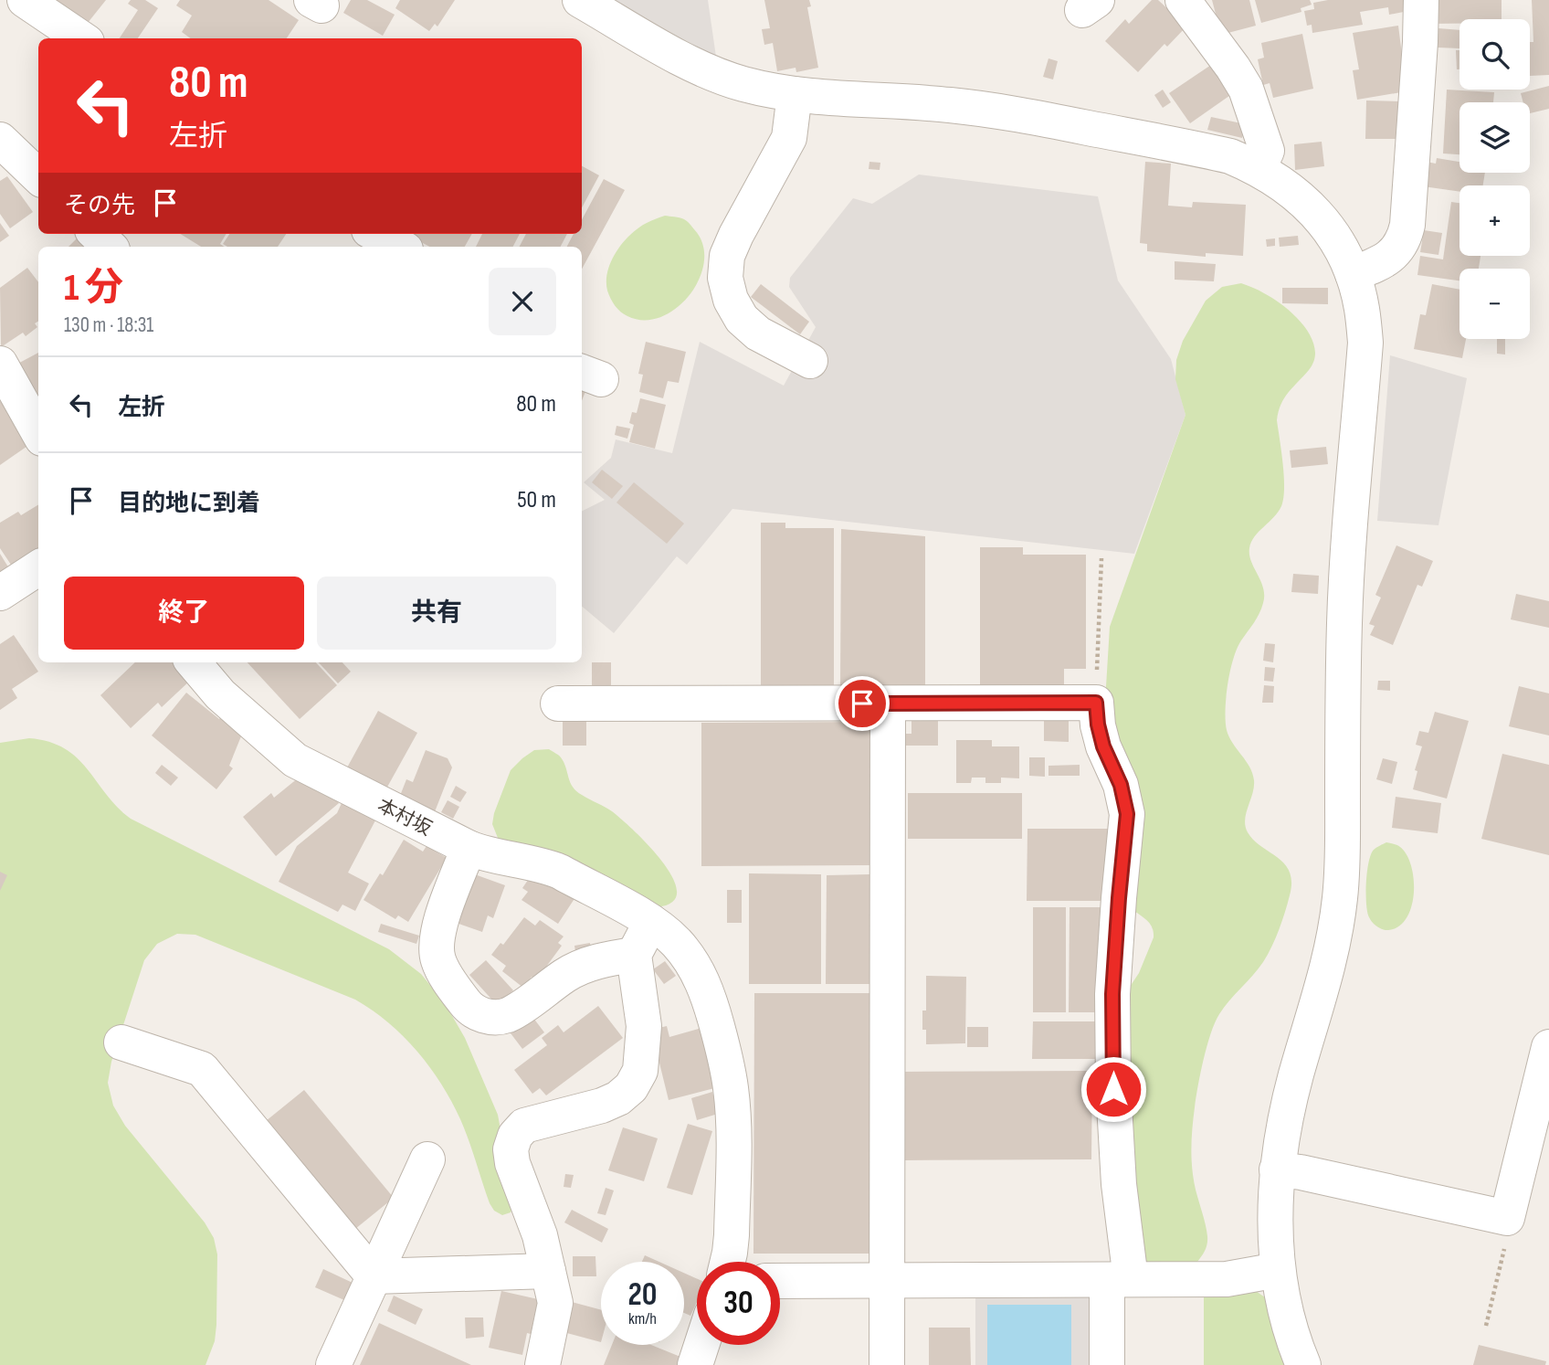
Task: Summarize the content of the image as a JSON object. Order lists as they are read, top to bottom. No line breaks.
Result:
{"streets":{"street":["本村坂"]},"page":{"map_buttons":["+","−"],"turn":["80 m","左折"],"then":"その先","heading":["1 分","130 m · 18:31"],"list":[{"name":"左折","value":"80 m"},{"name":"目的地に到着","value":"50 m"}],"buttons":["終了","共有"],"speed":"20 km/h","limit":"30"}}
